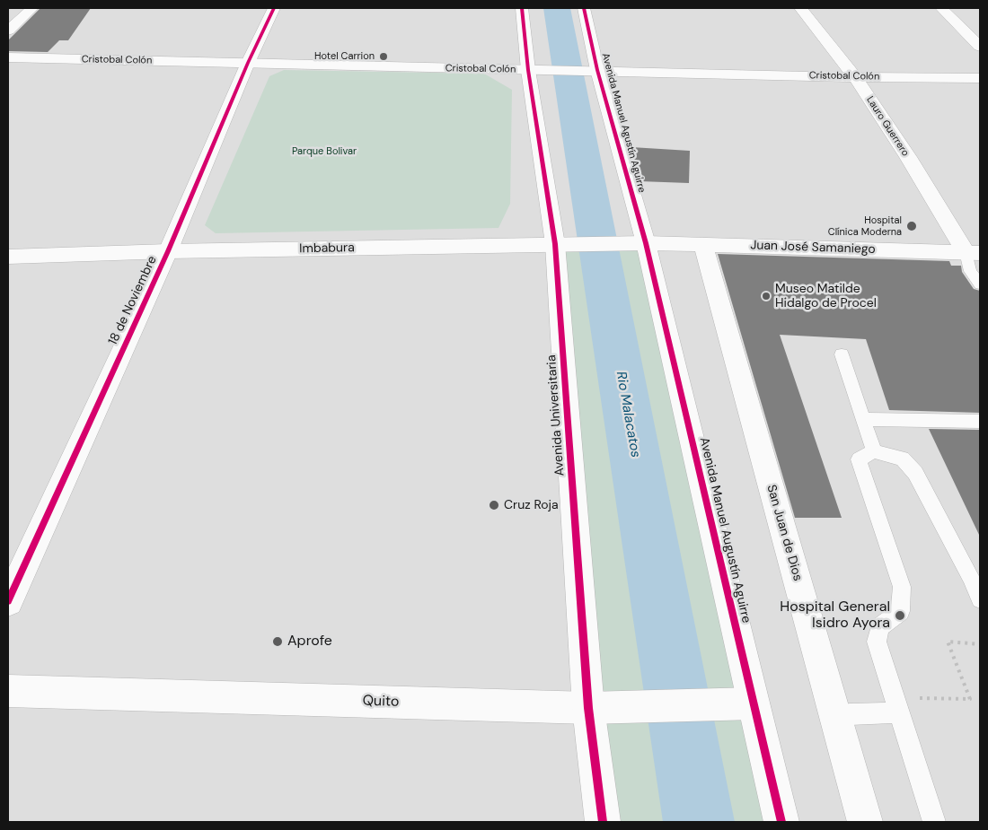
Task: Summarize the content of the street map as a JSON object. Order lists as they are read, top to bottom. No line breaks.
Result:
{"streets":{"street":["Cristobal Colón","Avenida Manuel Agustín Aguirre","Lauro Guerrero","Juan José Samaniego","Imbabura","18 de Noviembre","Avenida Universitaria","Avenida Manuel Augustín Aguirre","San Juan de Dios","Quito"]},"crossings":[["Cristobal Colón","Avenida Manuel Agustín Aguirre"],["Cristobal Colón","Lauro Guerrero"],["Cristobal Colón","18 de Noviembre"],["Cristobal Colón","Avenida Universitaria"],["Avenida Manuel Agustín Aguirre","Juan José Samaniego"],["Avenida Manuel Agustín Aguirre","Imbabura"],["Avenida Manuel Agustín Aguirre","Avenida Manuel Augustín Aguirre"],["Lauro Guerrero","Juan José Samaniego"],["Juan José Samaniego","Imbabura"],["Juan José Samaniego","Avenida Manuel Augustín Aguirre"],["Juan José Samaniego","San Juan de Dios"],["Imbabura","18 de Noviembre"],["Imbabura","Avenida Universitaria"],["Imbabura","Avenida Manuel Augustín Aguirre"],["Avenida Universitaria","Quito"],["Avenida Manuel Augustín Aguirre","Quito"]],"water":["Rio Malacatos"],"parks":["Parque Bolivar"],"places":["Hotel Carrion","Hospital Clínica Moderna","Museo Matilde Hidalgo de Procel","Cruz Roja","Hospital General Isidro Ayora","Aprofe"]}
